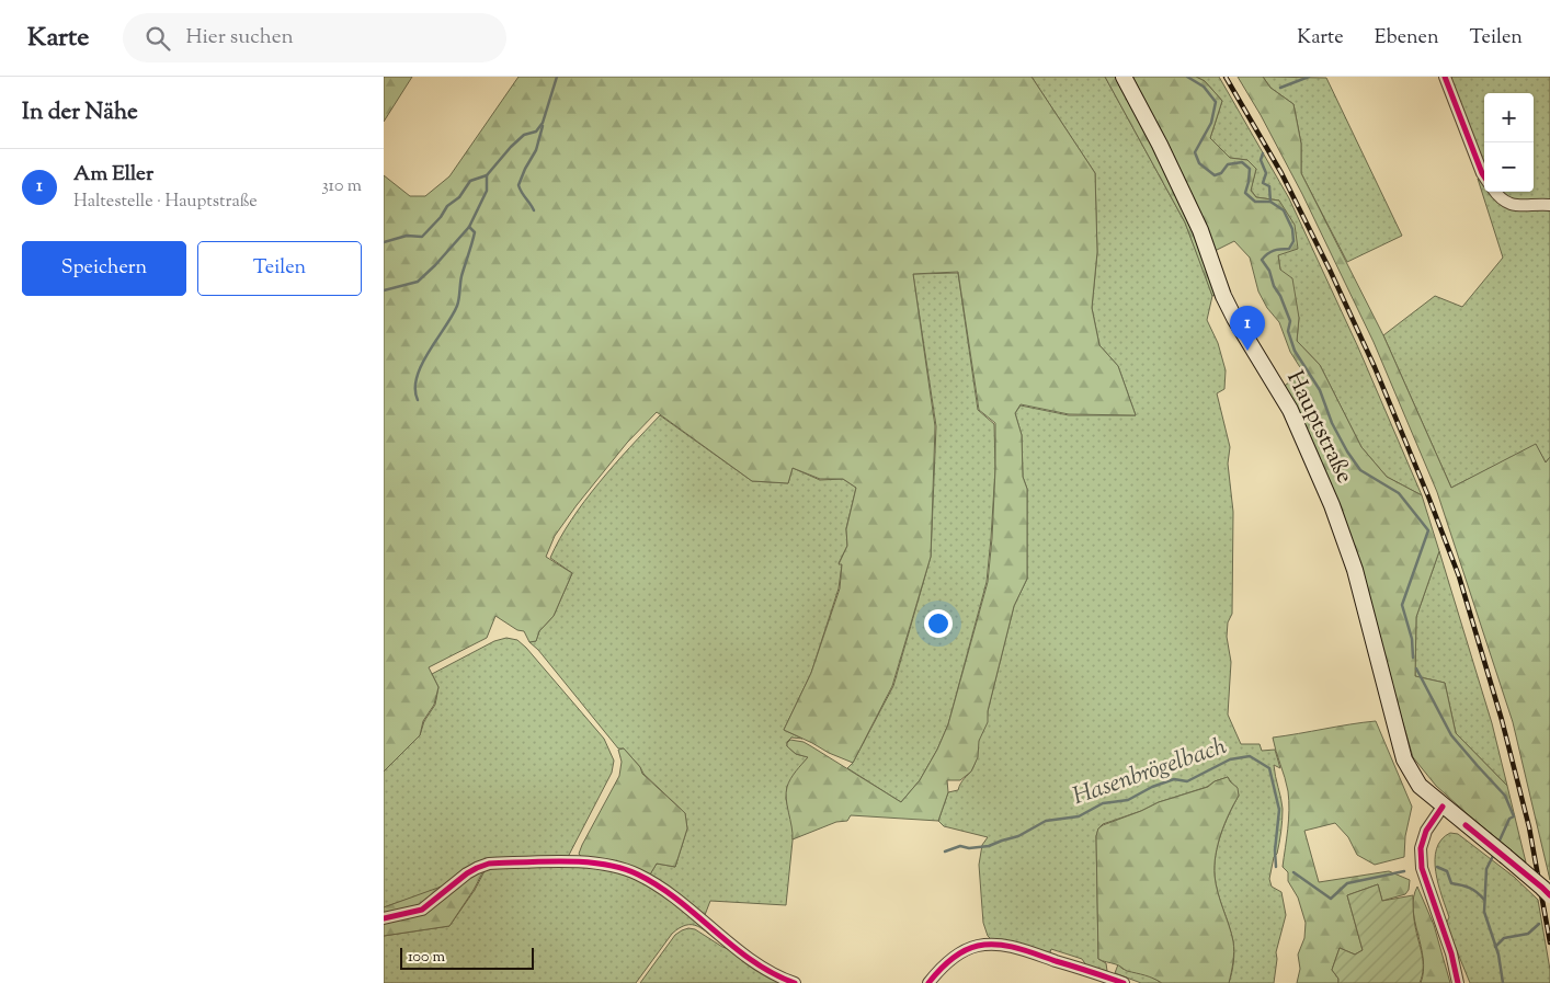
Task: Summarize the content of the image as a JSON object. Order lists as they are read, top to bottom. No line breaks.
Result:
{"streets":{"main road":["Hauptstraße"]},"water":["Hasenbrögelbach"],"scale_bar":"100 m","page":{"header":"Karte","search":"Hier suchen","nav":["Karte","Ebenen","Teilen"],"heading":"In der Nähe","map_buttons":["+","−"],"list":[{"mark":"1","name":"Am Eller","note":"Haltestelle · Hauptstraße","value":"310 m"}],"buttons":["Speichern","Teilen"],"pins":"1","scale":"100 m"}}
